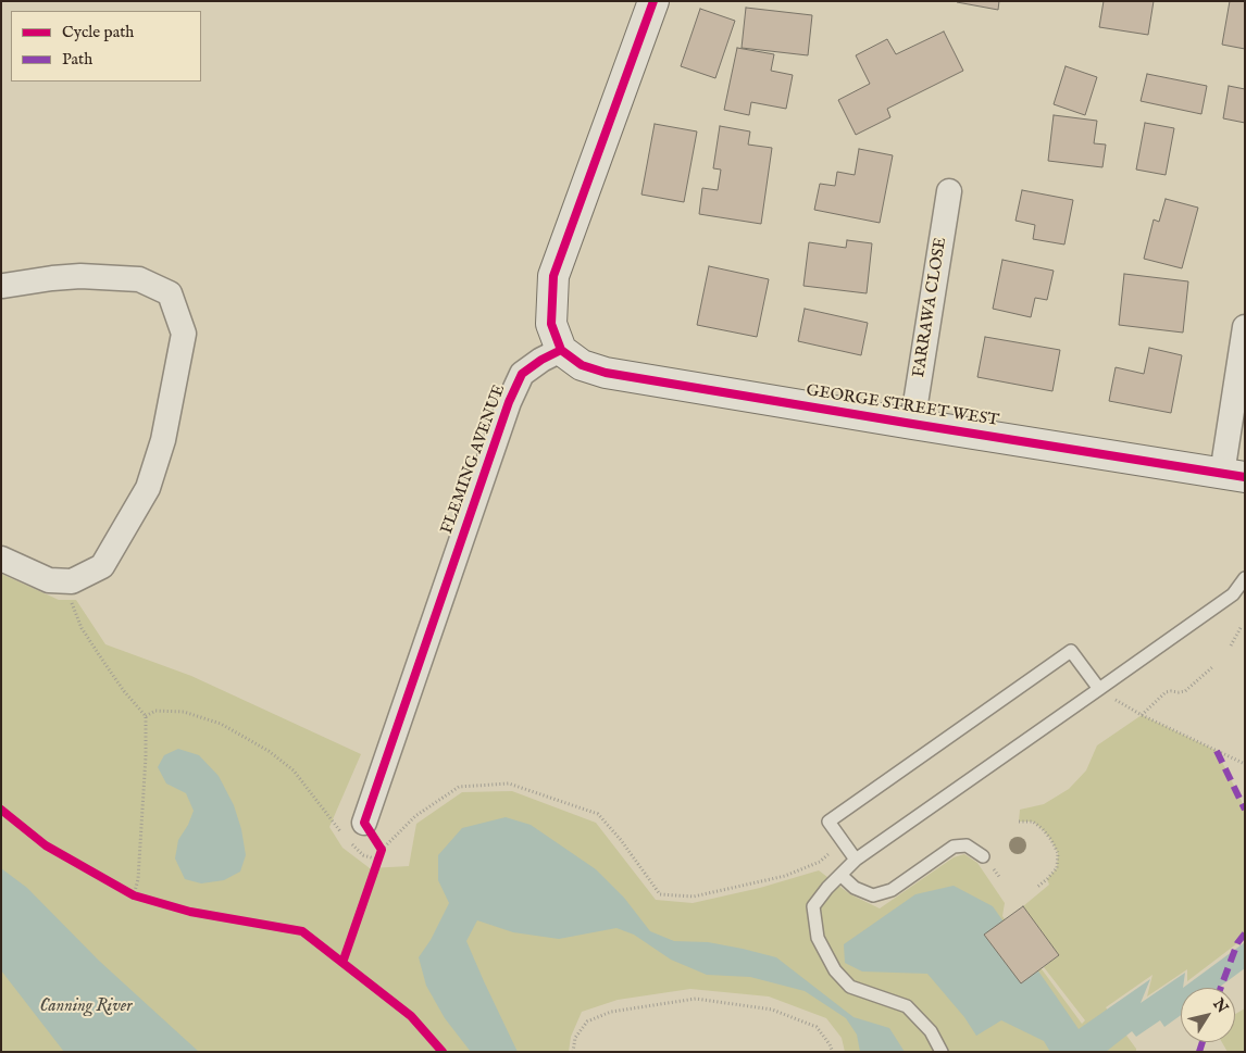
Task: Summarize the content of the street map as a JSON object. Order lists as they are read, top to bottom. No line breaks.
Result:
{"streets":{"street":["FARRAWA CLOSE","GEORGE STREET WEST","FLEMING AVENUE"]},"crossings":[["FARRAWA CLOSE","GEORGE STREET WEST"],["GEORGE STREET WEST","FLEMING AVENUE"]],"water":["Canning River"],"legend":["Cycle path","Path"],"north":"top right"}
